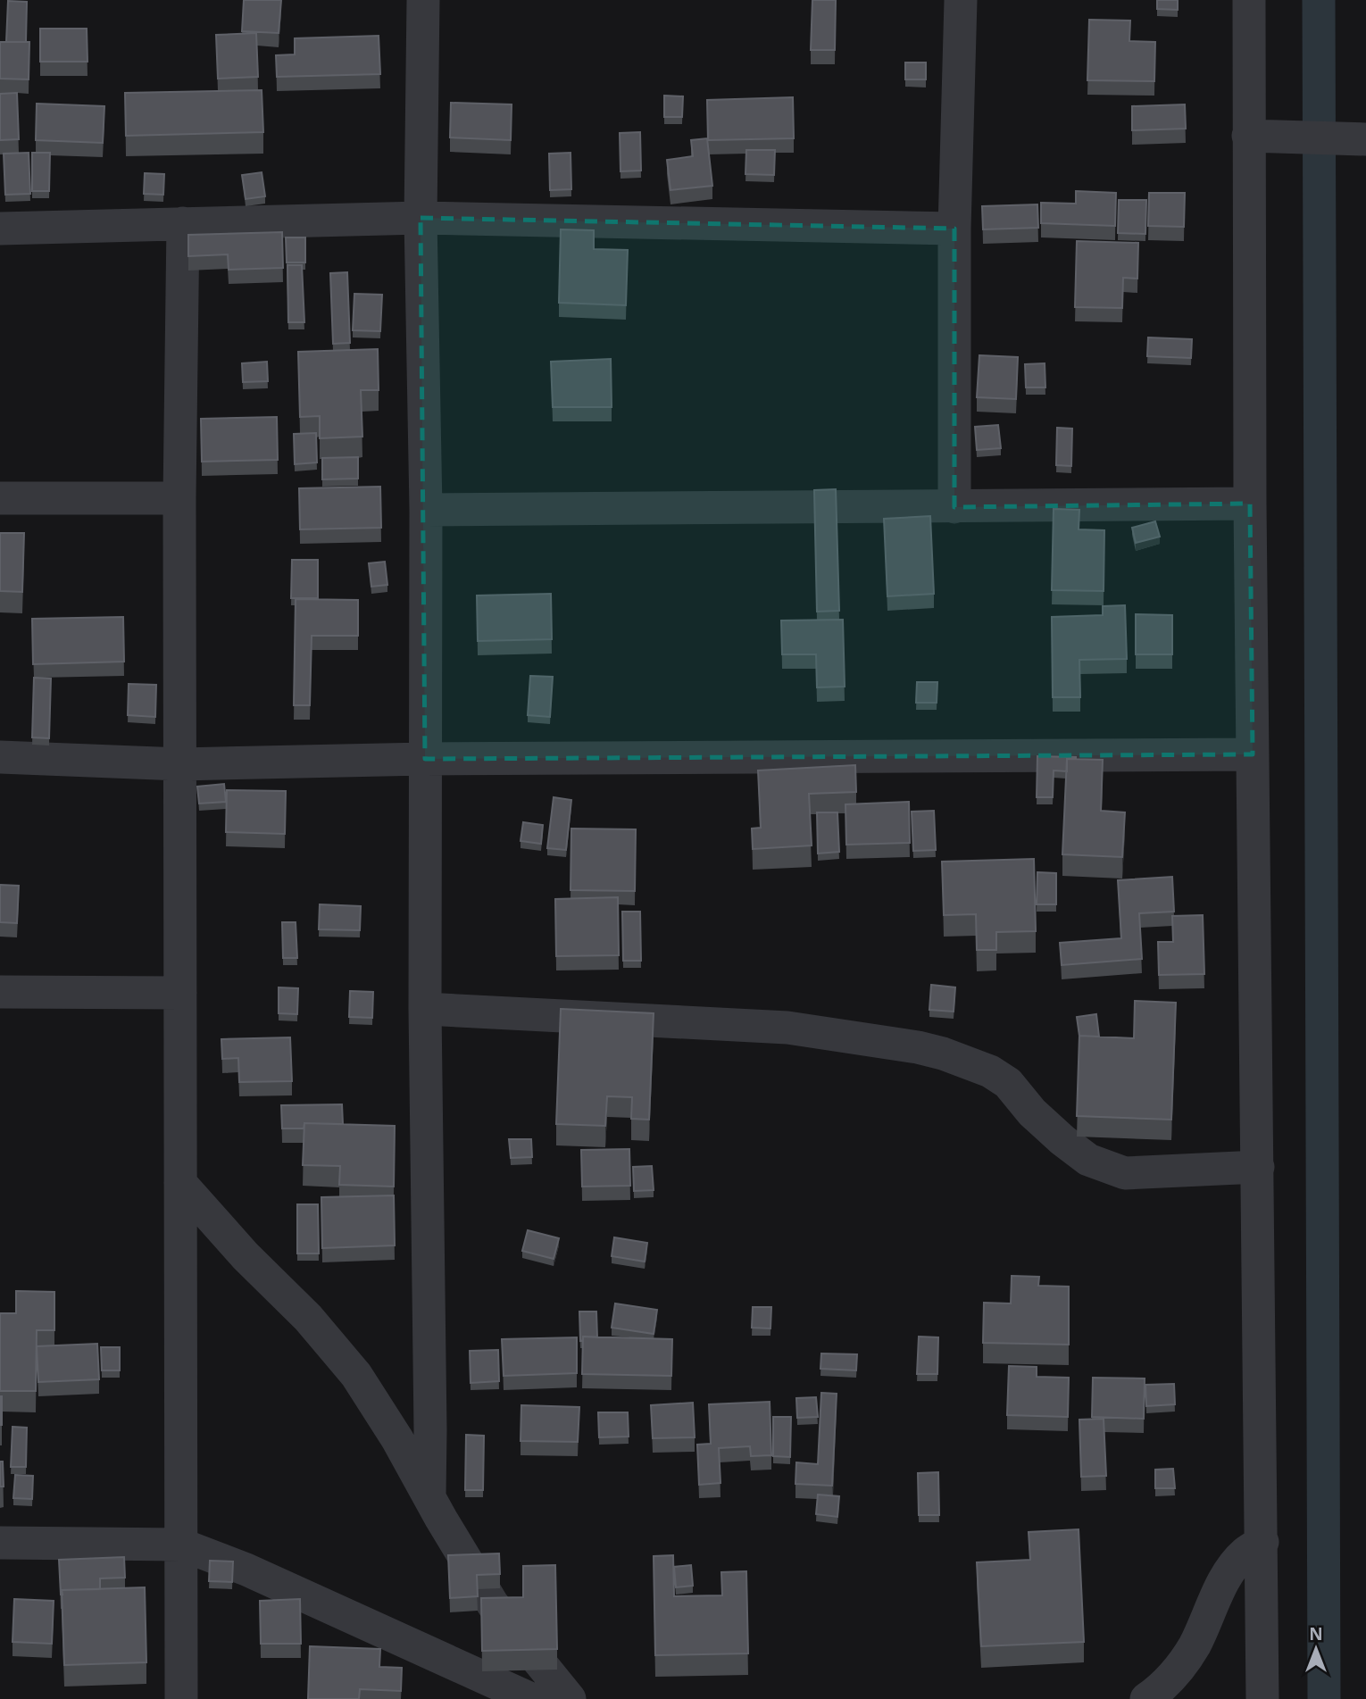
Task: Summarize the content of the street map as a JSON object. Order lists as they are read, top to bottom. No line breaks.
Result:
{"north":"top"}
